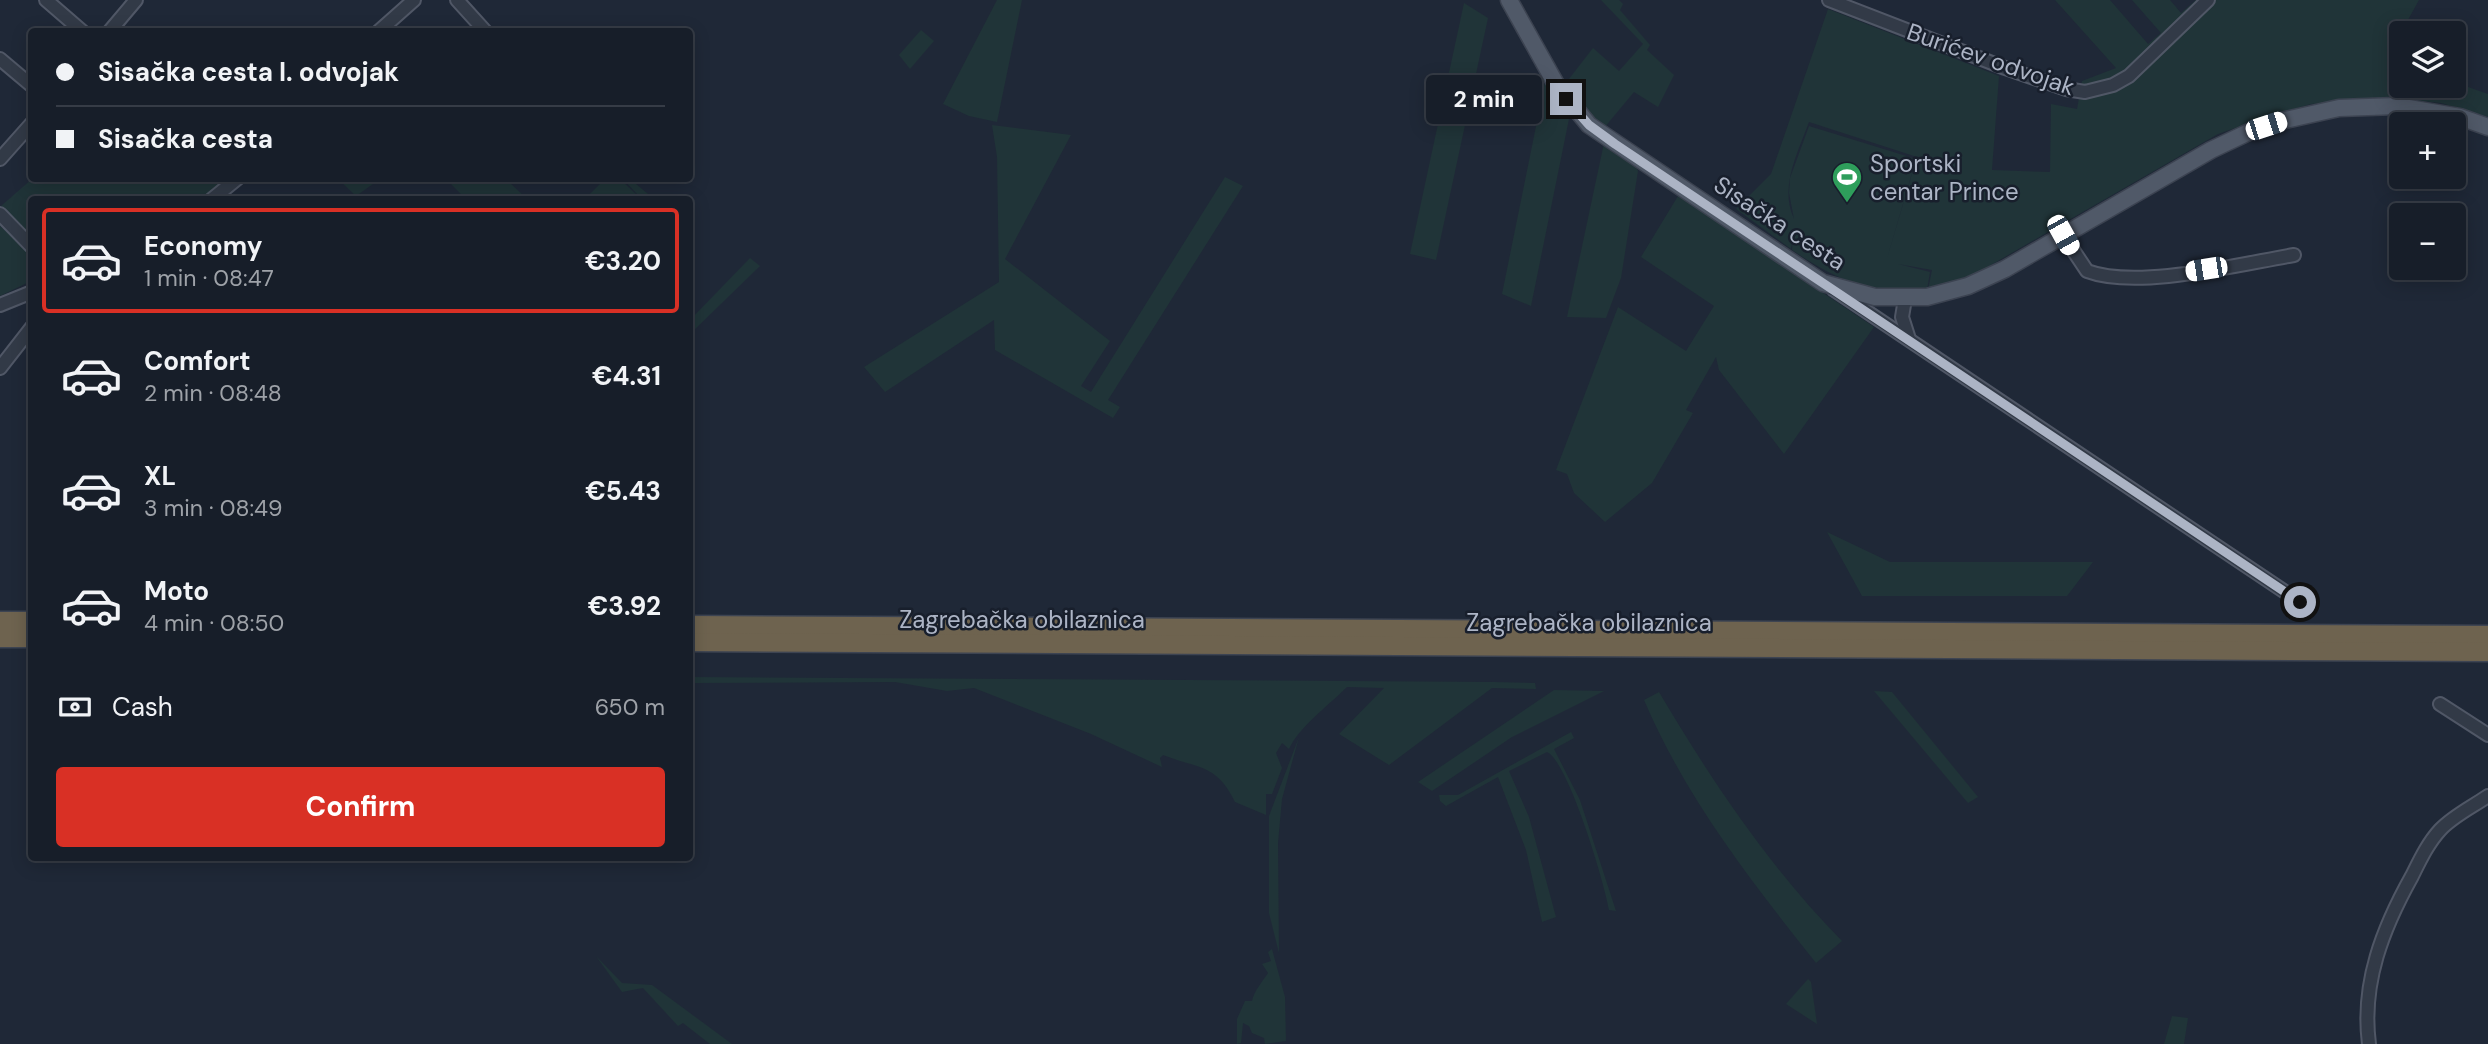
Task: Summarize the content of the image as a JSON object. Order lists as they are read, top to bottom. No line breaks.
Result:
{"streets":{"highway":["Zagrebačka obilaznica"],"main road":["Sisačka cesta"],"street":["Burićev odvojak"]},"places":{"sports":["Sportski centar Prince"]},"page":{"map_buttons":["+","−"],"banner":["Sisačka cesta I. odvojak","Sisačka cesta"],"bubble":"2 min","list":[{"name":"Economy","note":"1 min · 08:47","value":"€3.20"},{"name":"Comfort","note":"2 min · 08:48","value":"€4.31"},{"name":"XL","note":"3 min · 08:49","value":"€5.43"},{"name":"Moto","note":"4 min · 08:50","value":"€3.92"}],"pay":["Cash","650 m"],"buttons":"Confirm"}}
